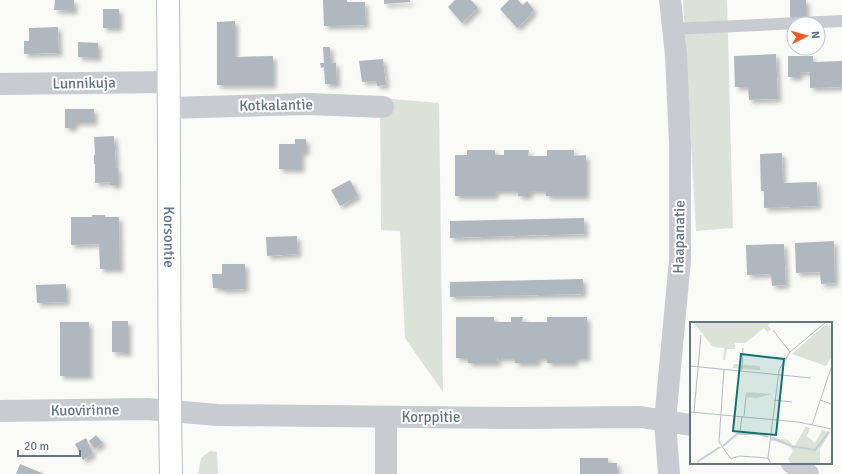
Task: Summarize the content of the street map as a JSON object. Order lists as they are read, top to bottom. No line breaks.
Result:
{"streets":{"main road":["Korsontie"],"street":["Lunnikuja","Kotkalantie","Haapanatie","Kuovirinne","Korppitie"]},"crossings":[["Lunnikuja","Korsontie"],["Kotkalantie","Korsontie"],["Korsontie","Kuovirinne"],["Korsontie","Korppitie"],["Haapanatie","Korppitie"],["Kuovirinne","Korppitie"]],"scale_bar":"20 m","north":"right"}
